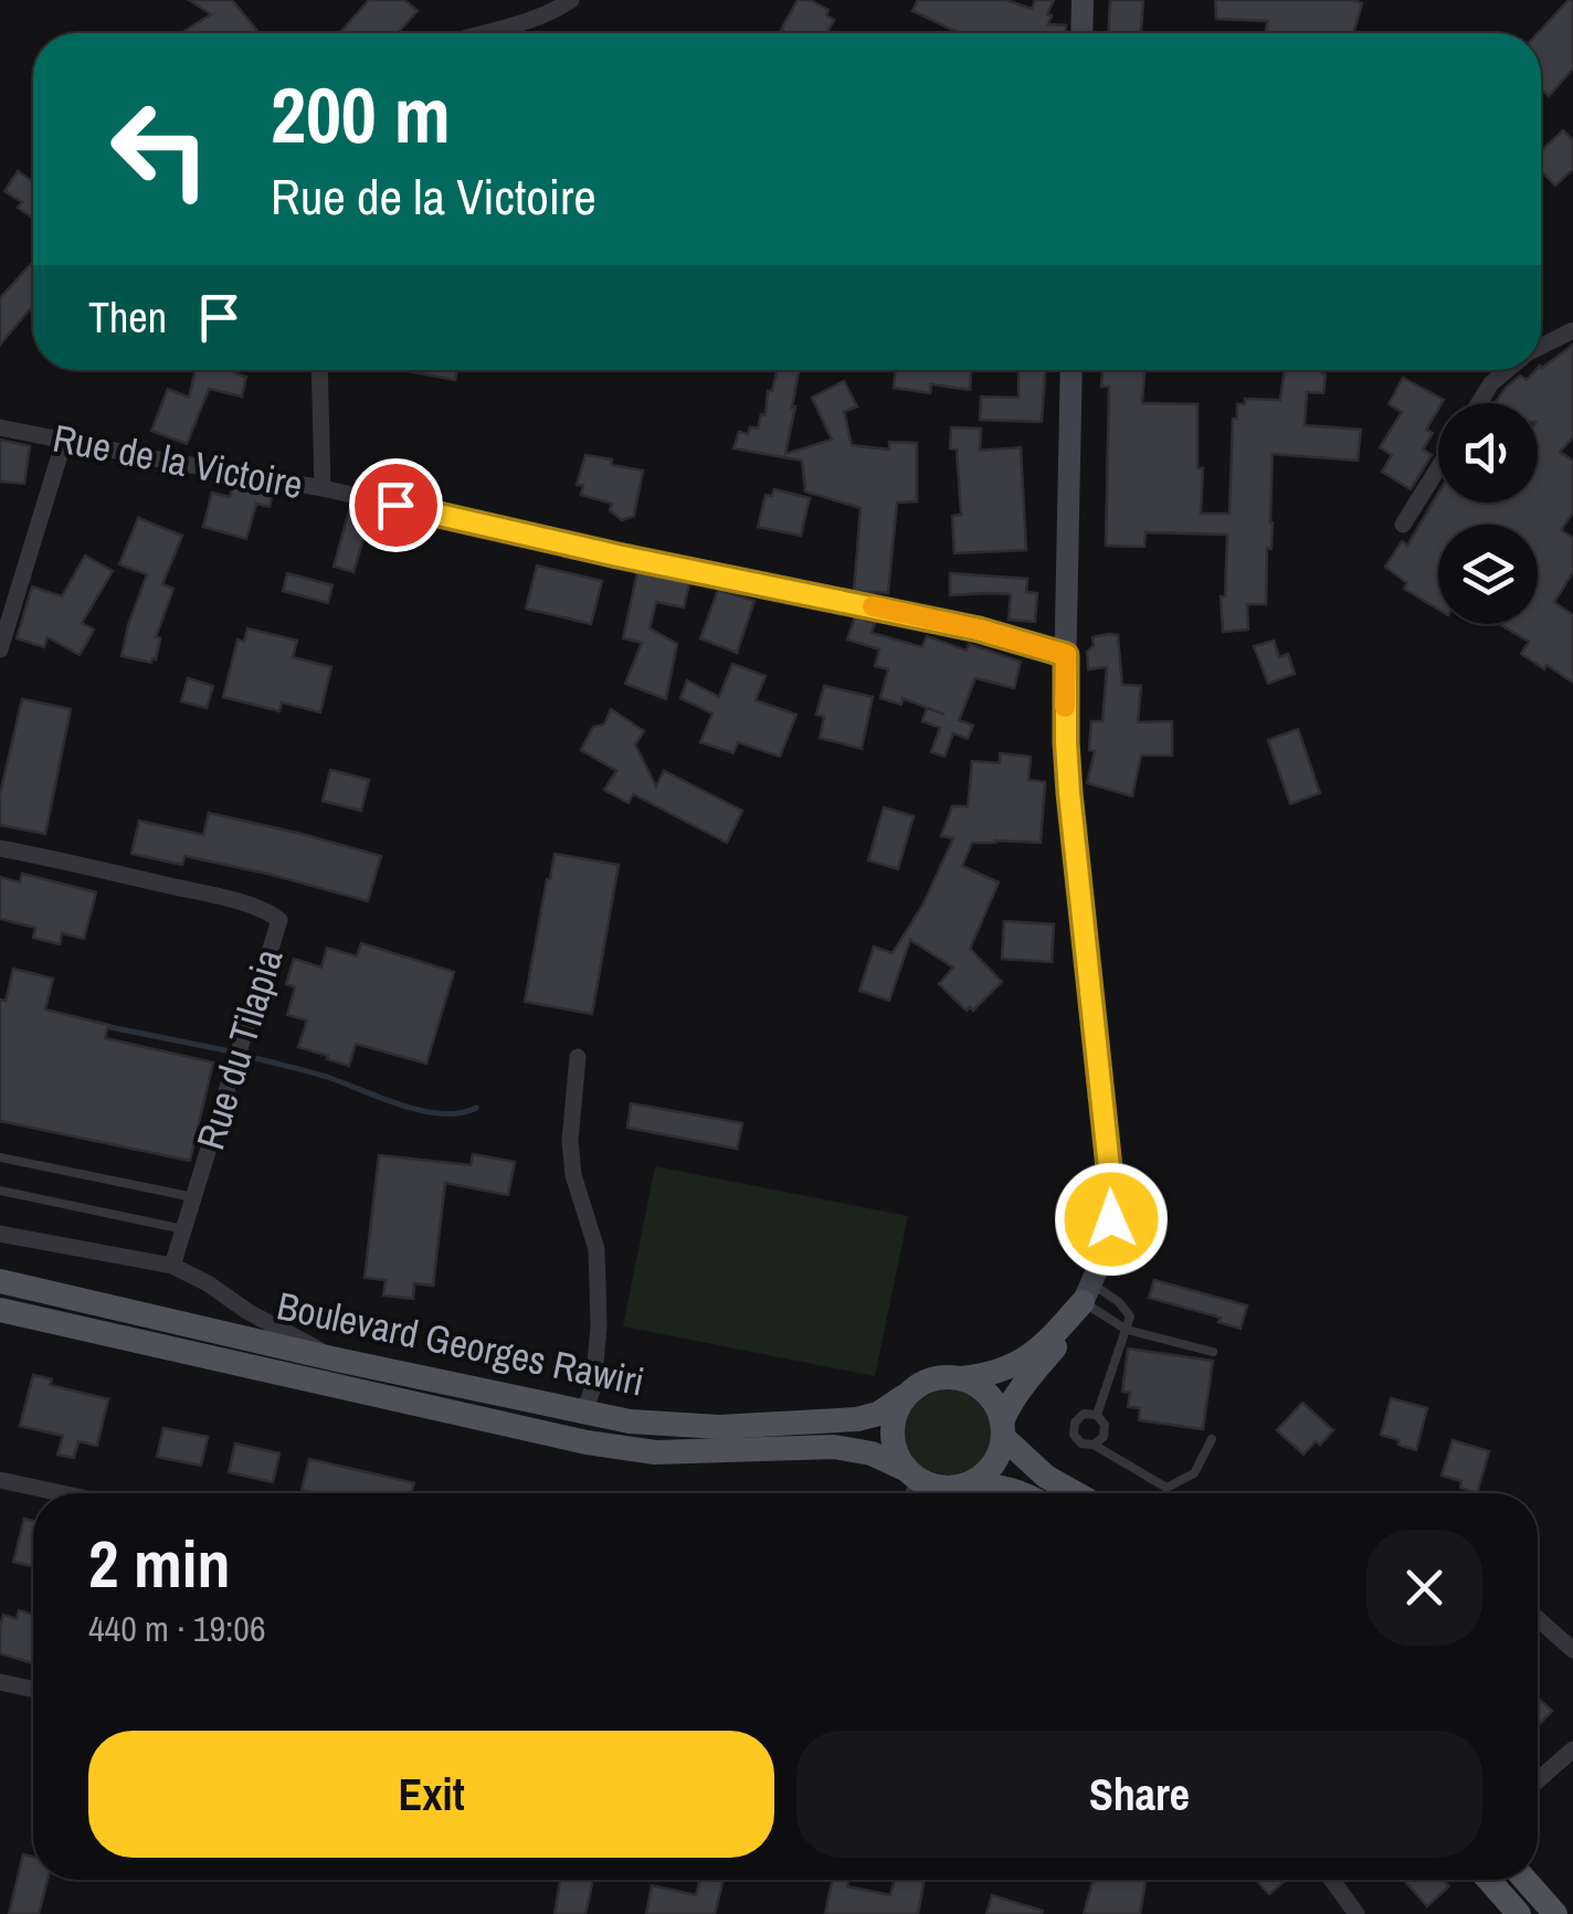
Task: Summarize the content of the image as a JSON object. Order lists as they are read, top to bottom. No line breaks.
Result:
{"streets":{"main road":["Boulevard Georges Rawiri"],"street":["Rue de la Victoire","Rue du Tilapia"]},"page":{"turn":["200 m","Rue de la Victoire"],"then":"Then","heading":["2 min","440 m · 19:06"],"buttons":["Exit","Share"]}}
